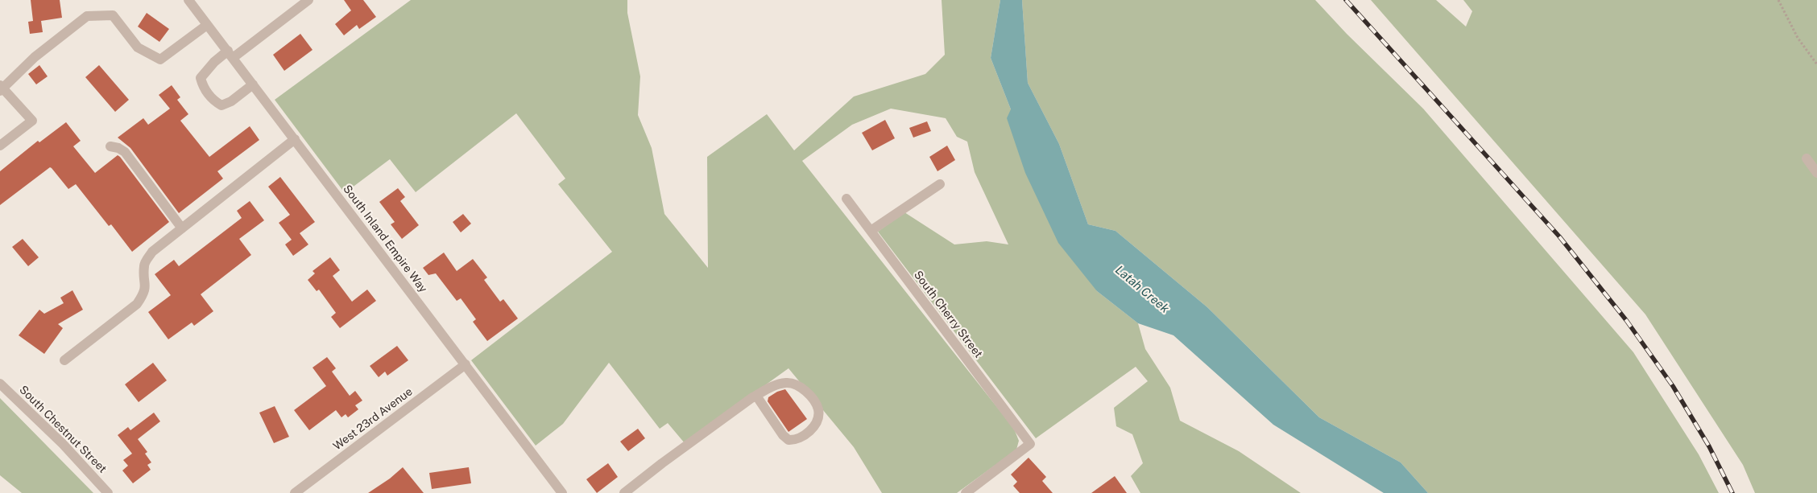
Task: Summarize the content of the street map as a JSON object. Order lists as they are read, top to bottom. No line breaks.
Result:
{"streets":{"street":["South Inland Empire Way","South Cherry Street","West 23rd Avenue","South Chestnut Street"]},"crossings":[["South Inland Empire Way","West 23rd Avenue"]],"water":["Latah Creek"]}
